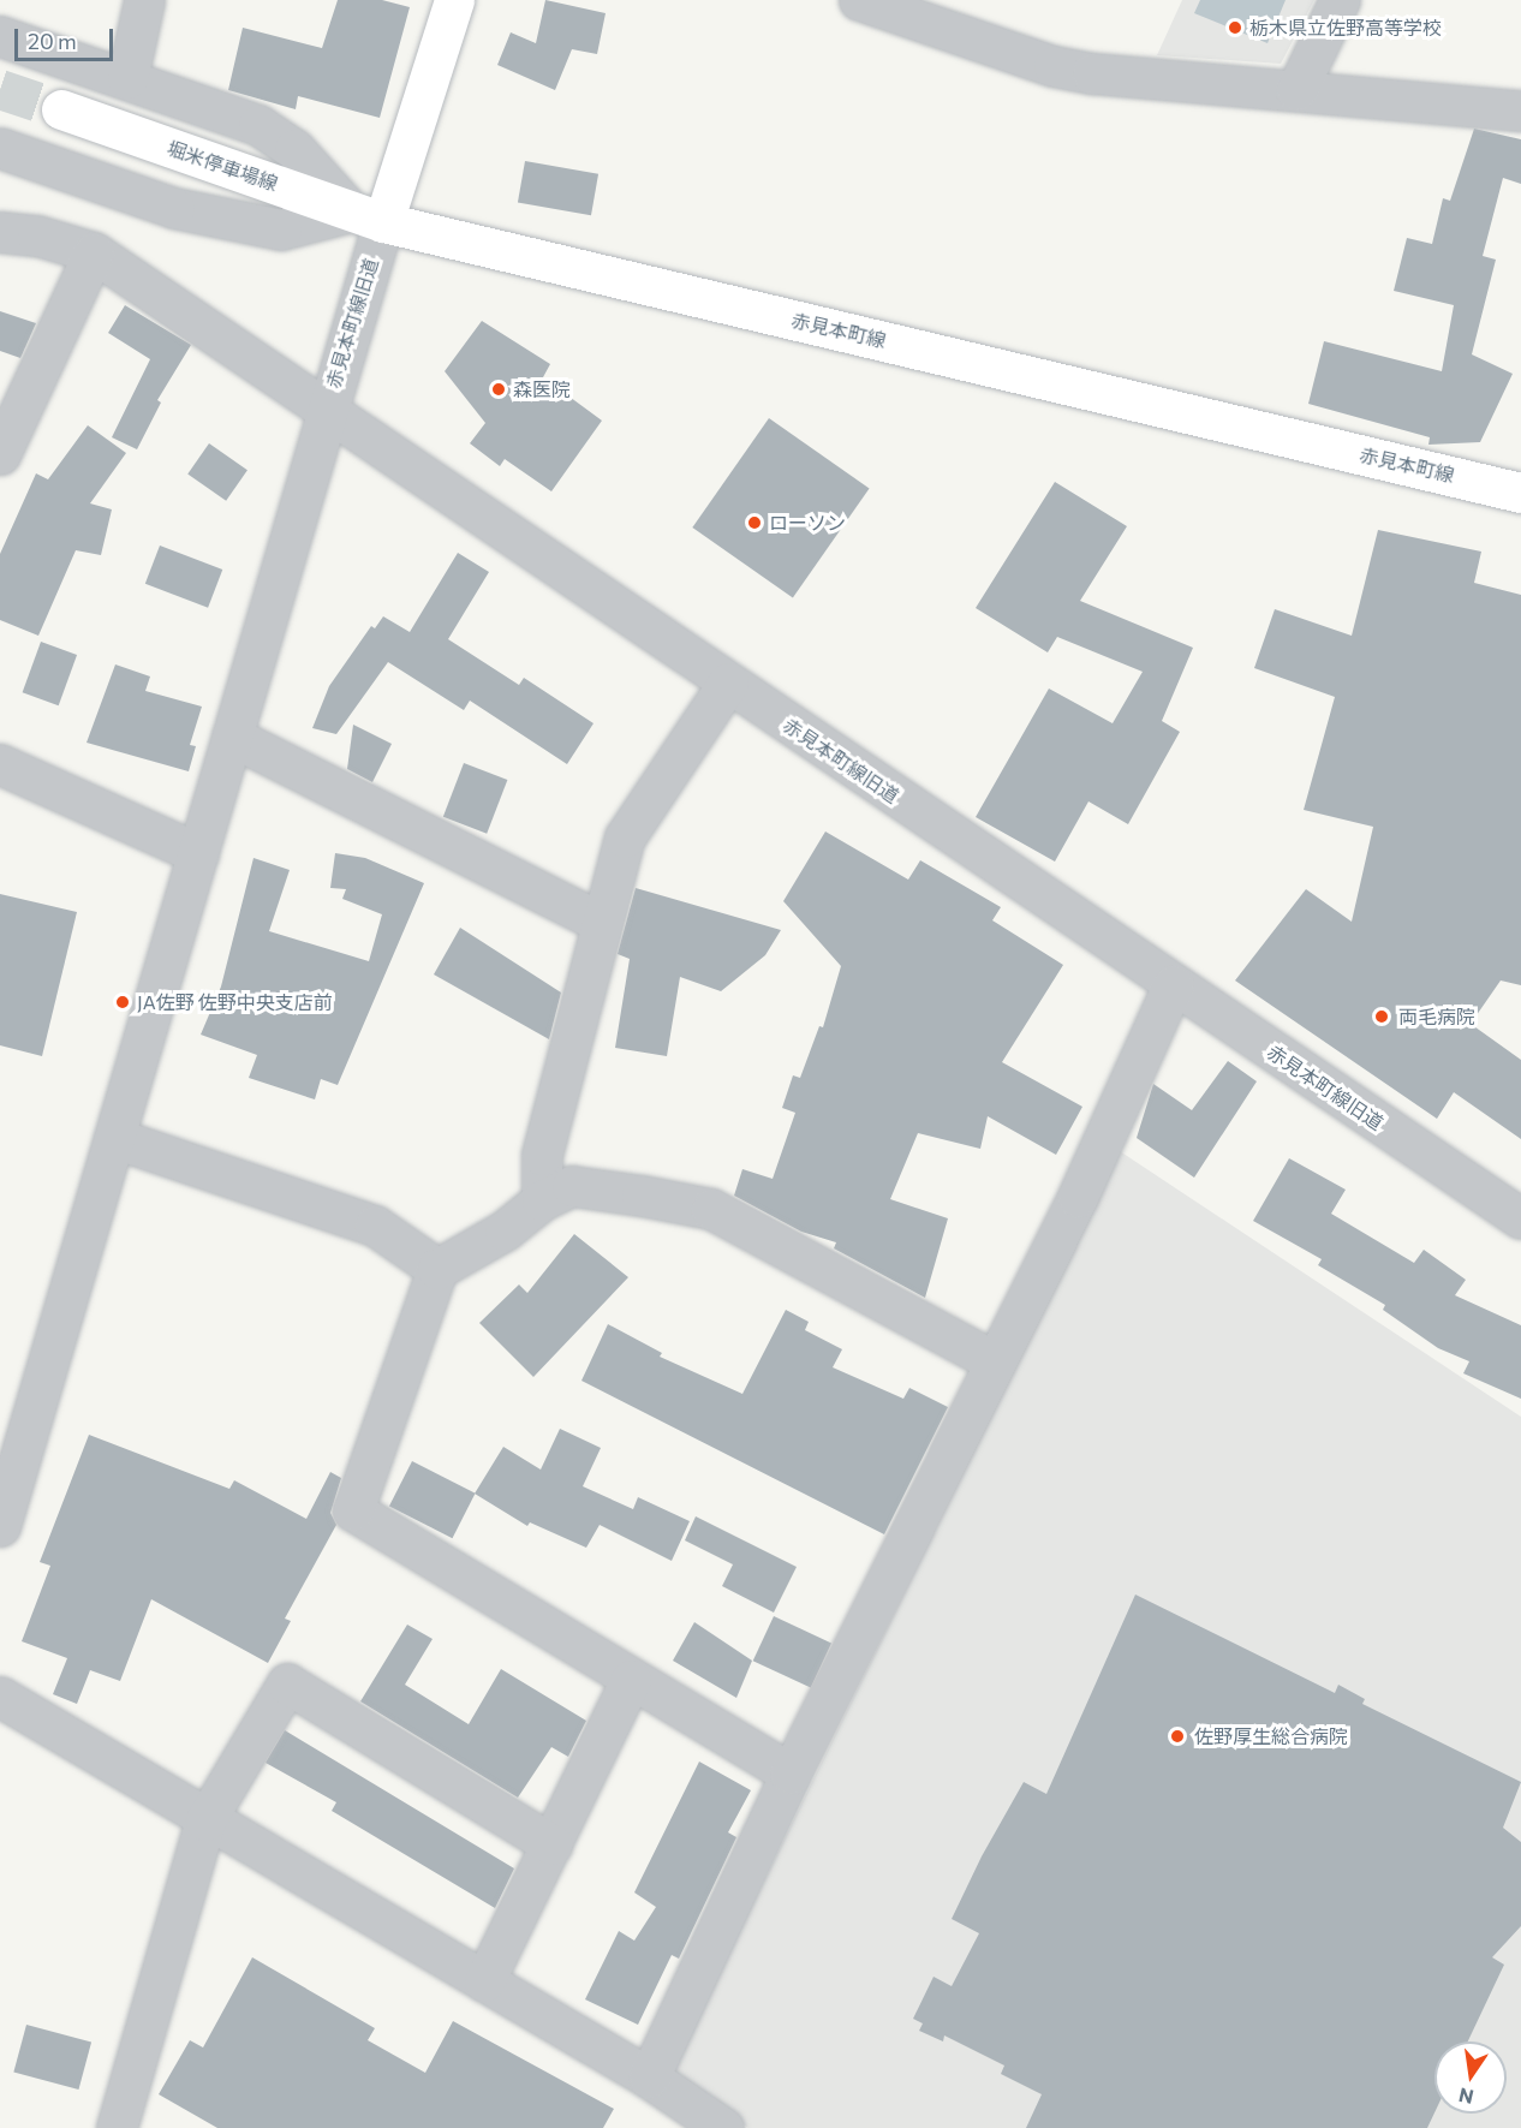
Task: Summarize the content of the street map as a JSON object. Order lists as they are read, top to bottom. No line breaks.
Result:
{"streets":{"main road":["堀米停車場線","赤見本町線"],"street":["赤見本町線旧道"]},"crossings":[["堀米停車場線","赤見本町線旧道"],["堀米停車場線","赤見本町線"],["赤見本町線旧道","赤見本町線"]],"places":["栃木県立佐野高等学校","森医院","ローソン","JA佐野 佐野中央支店前","両毛病院","佐野厚生総合病院"],"scale_bar":"20 m","north":"bottom"}
